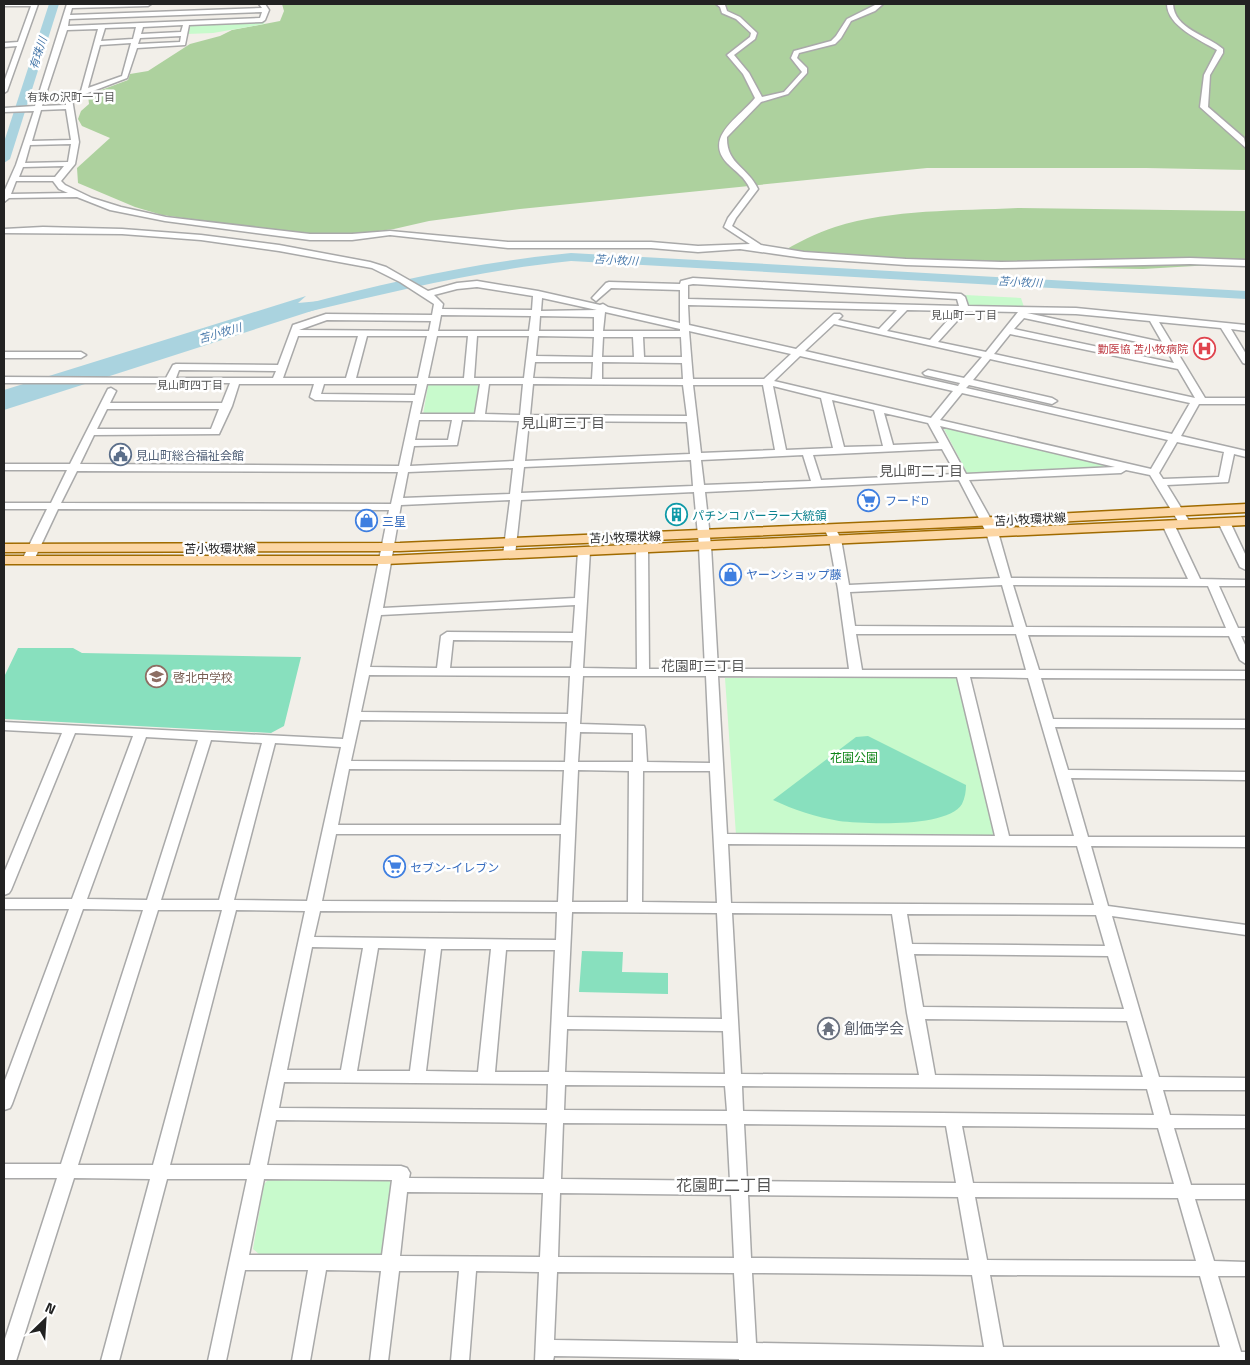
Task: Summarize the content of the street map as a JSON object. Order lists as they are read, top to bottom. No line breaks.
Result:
{"streets":{"main road":["苫小牧環状線"]},"districts":["有珠の沢町一丁目","見山町一丁目","見山町四丁目","見山町三丁目","見山町二丁目","花園町三丁目","花園町二丁目"],"water":["有珠川","苫小牧川"],"parks":["花園公園"],"places":{"hospital":["勤医協 苫小牧病院"],"public building":["見山町総合福祉会館"],"supermarket":["フードD","セブン-イレブン"],"building":["パチンコ パーラー大統領"],"shop":["三星","ヤーンショップ藤"],"school or university":["啓北中学校"],"temple":["創価学会"]},"north":"top right"}
